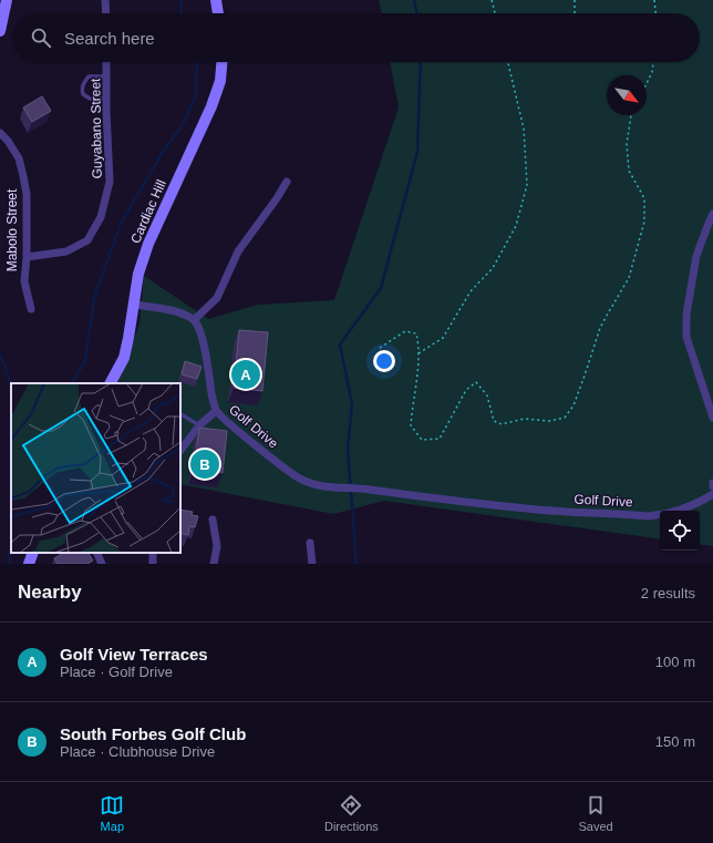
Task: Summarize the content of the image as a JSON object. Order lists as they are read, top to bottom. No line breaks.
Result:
{"streets":{"main road":["Cardiac Hill"],"street":["Guyabano Street","Mabolo Street","Golf Drive"]},"crossings":[["Guyabano Street","Mabolo Street"]],"north":"bottom right","page":{"search":"Search here","pins":["A","B"],"heading":["Nearby","2 results"],"list":[{"mark":"A","name":"Golf View Terraces","note":"Place · Golf Drive","value":"100 m"},{"mark":"B","name":"South Forbes Golf Club","note":"Place · Clubhouse Drive","value":"150 m"}],"nav":["Map","Directions","Saved"]}}
